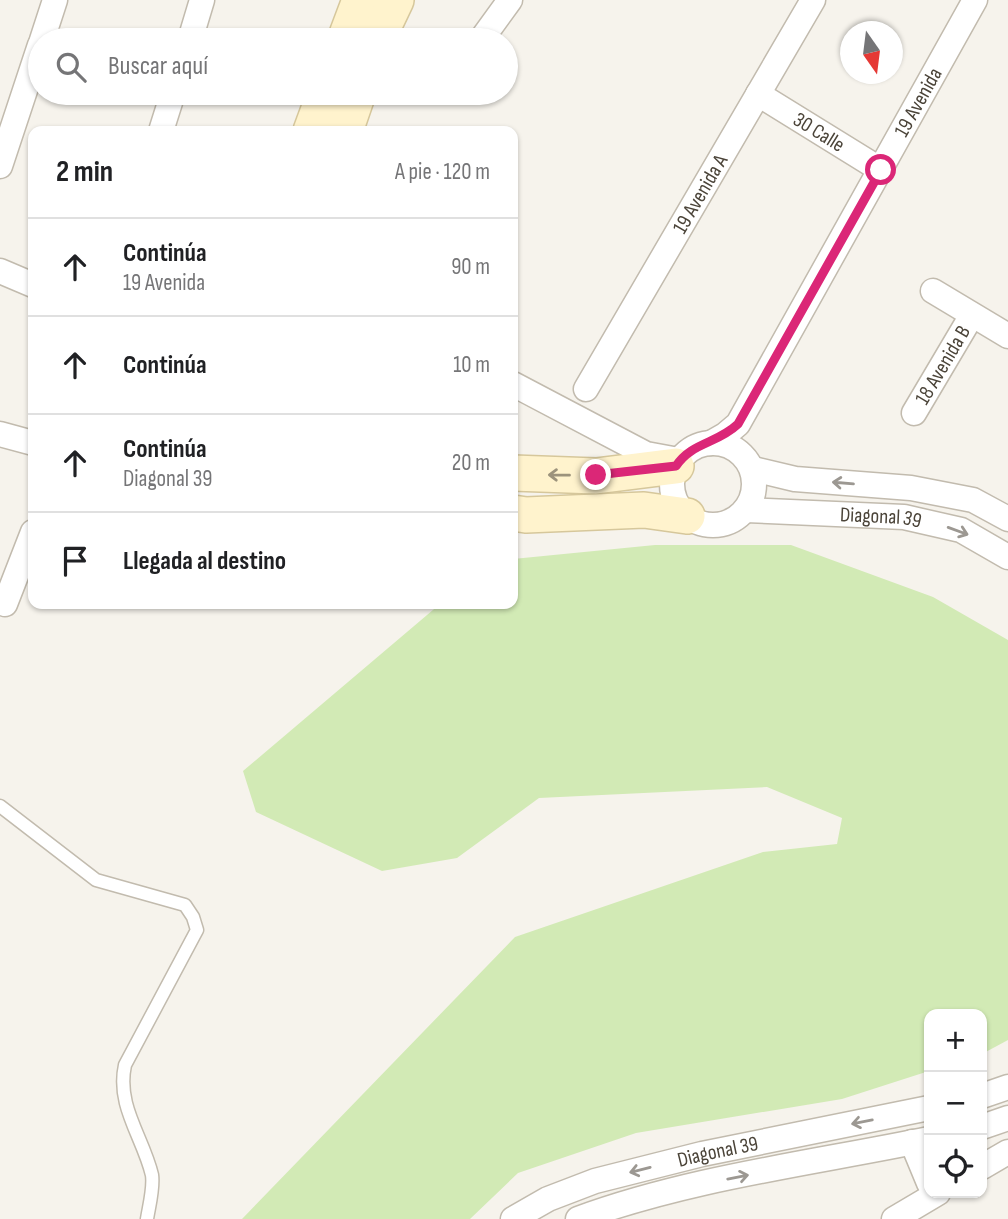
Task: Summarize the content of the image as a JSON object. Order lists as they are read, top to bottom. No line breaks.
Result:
{"streets":{"street":["19 Avenida","30 Calle","19 Avenida A","18 Avenida B","Diagonal 39"]},"crossings":[["19 Avenida","30 Calle"],["19 Avenida","Diagonal 39"],["30 Calle","19 Avenida A"]],"north":"bottom","page":{"search":"Buscar aquí","heading":["2 min","A pie · 120 m"],"list":[["Continúa","19 Avenida","90 m"],["Continúa","10 m"],["Continúa","Diagonal 39","20 m"],"Llegada al destino"],"map_buttons":["+","−"]}}
